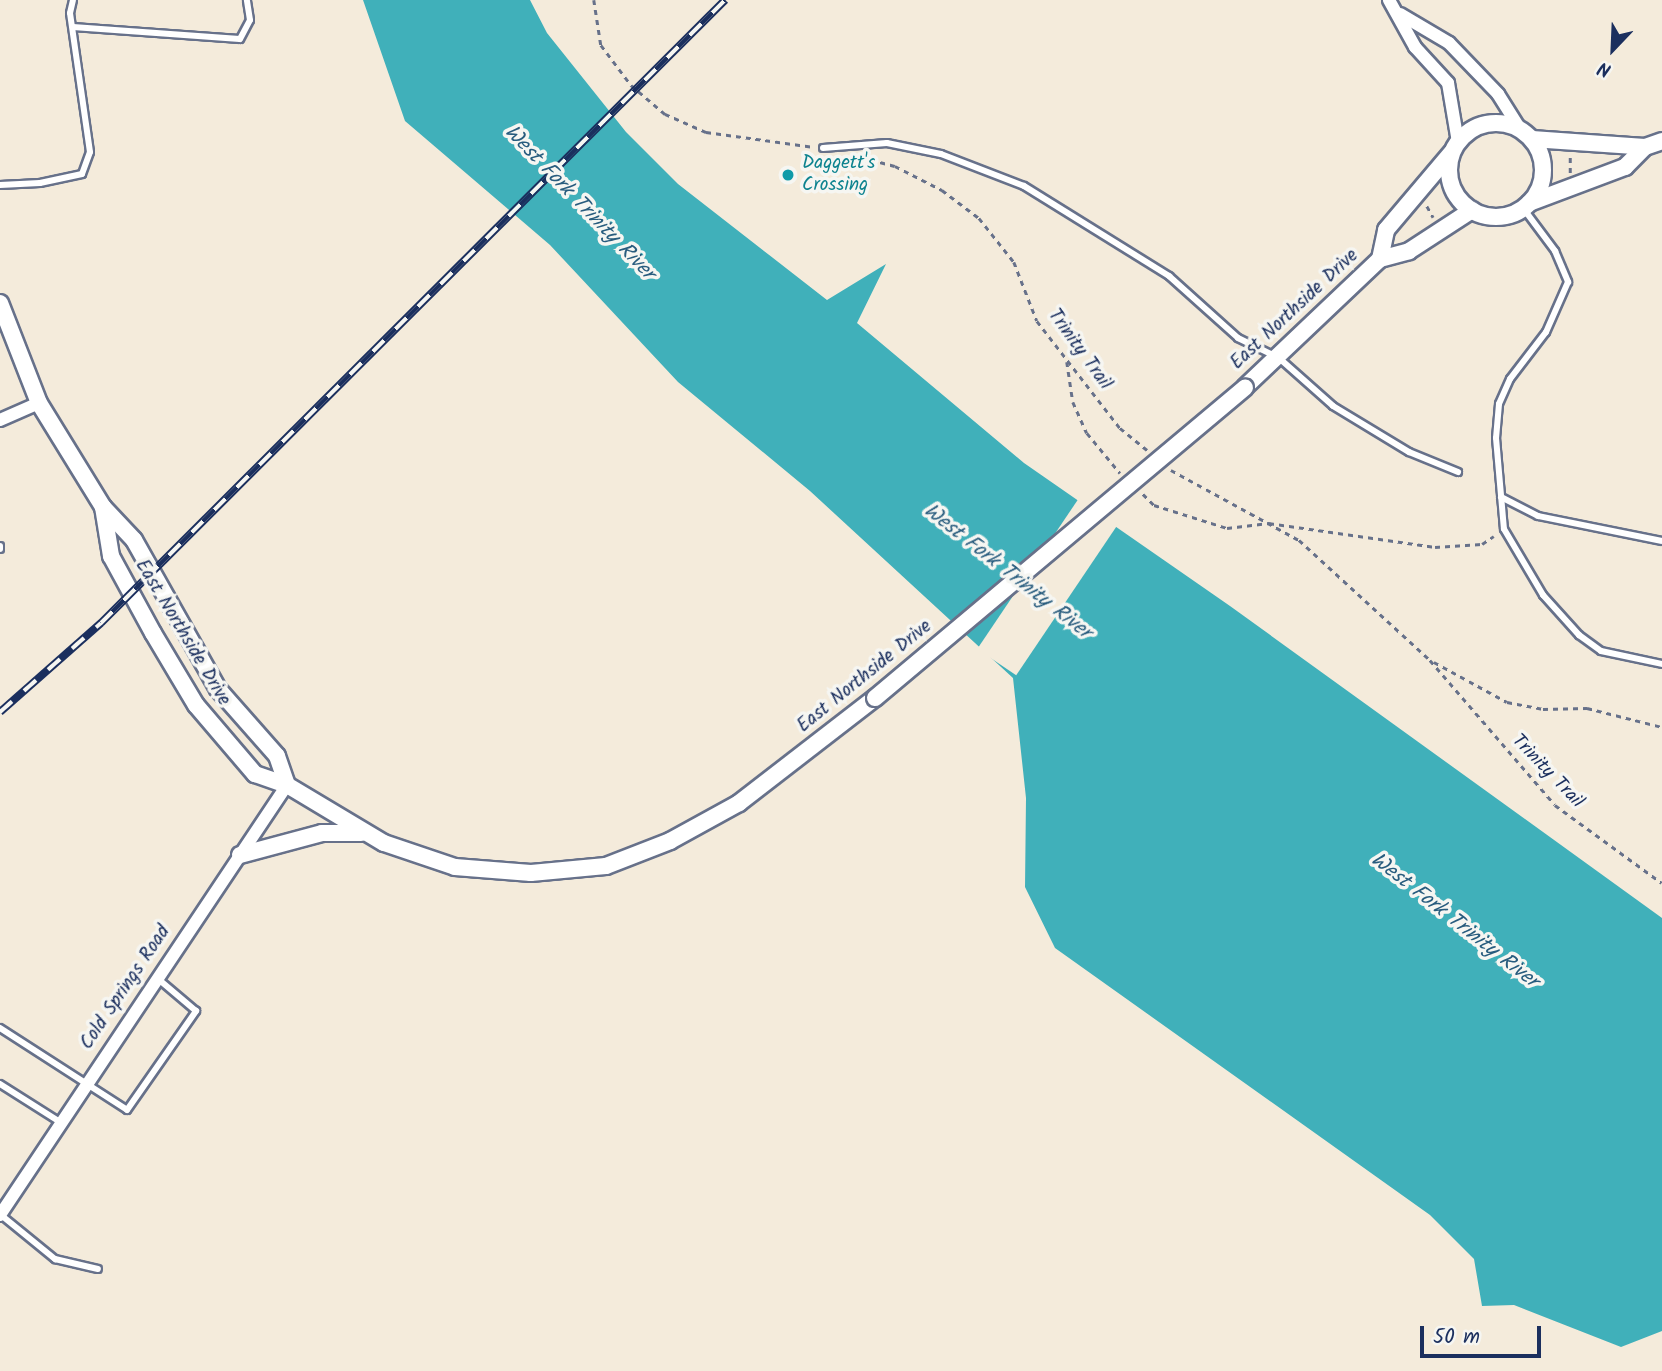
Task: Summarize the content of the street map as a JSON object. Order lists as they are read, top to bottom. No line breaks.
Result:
{"streets":{"street":["East Northside Drive","Cold Springs Road"],"path":["Trinity Trail"]},"crossings":[["East Northside Drive","Cold Springs Road"]],"water":["West Fork Trinity River"],"places":["Daggett's Crossing"],"scale_bar":"50 m","north":"bottom left"}
